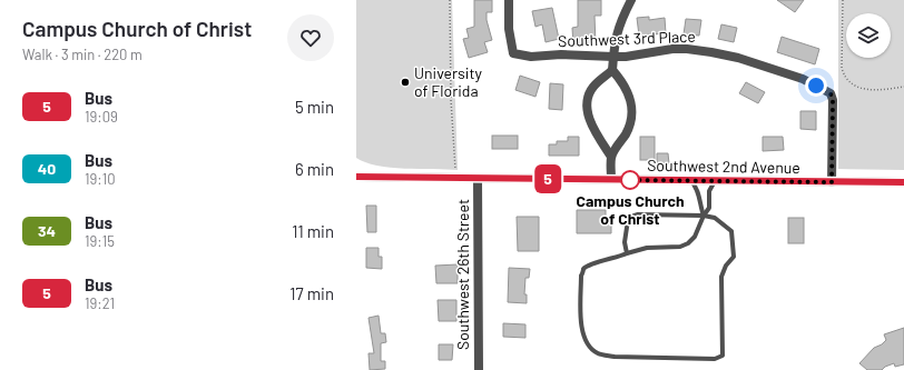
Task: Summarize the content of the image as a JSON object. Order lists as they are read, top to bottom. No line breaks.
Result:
{"streets":{"main road":["Southwest 2nd Avenue"],"street":["Southwest 3rd Place","Southwest 26th Street"]},"crossings":[["Southwest 3rd Place","Southwest 2nd Avenue"],["Southwest 2nd Avenue","Southwest 26th Street"]],"places":["University of Florida","Campus Church of Christ"],"lines":["bus line 5"],"page":{"heading":["Campus Church of Christ","Walk · 3 min · 220 m"],"on_map":"5","list":[{"mark":"5","name":"Bus","note":"19:09","value":"5 min"},{"mark":"40","name":"Bus","note":"19:10","value":"6 min"},{"mark":"34","name":"Bus","note":"19:15","value":"11 min"},{"mark":"5","name":"Bus","note":"19:21","value":"17 min"}]}}
